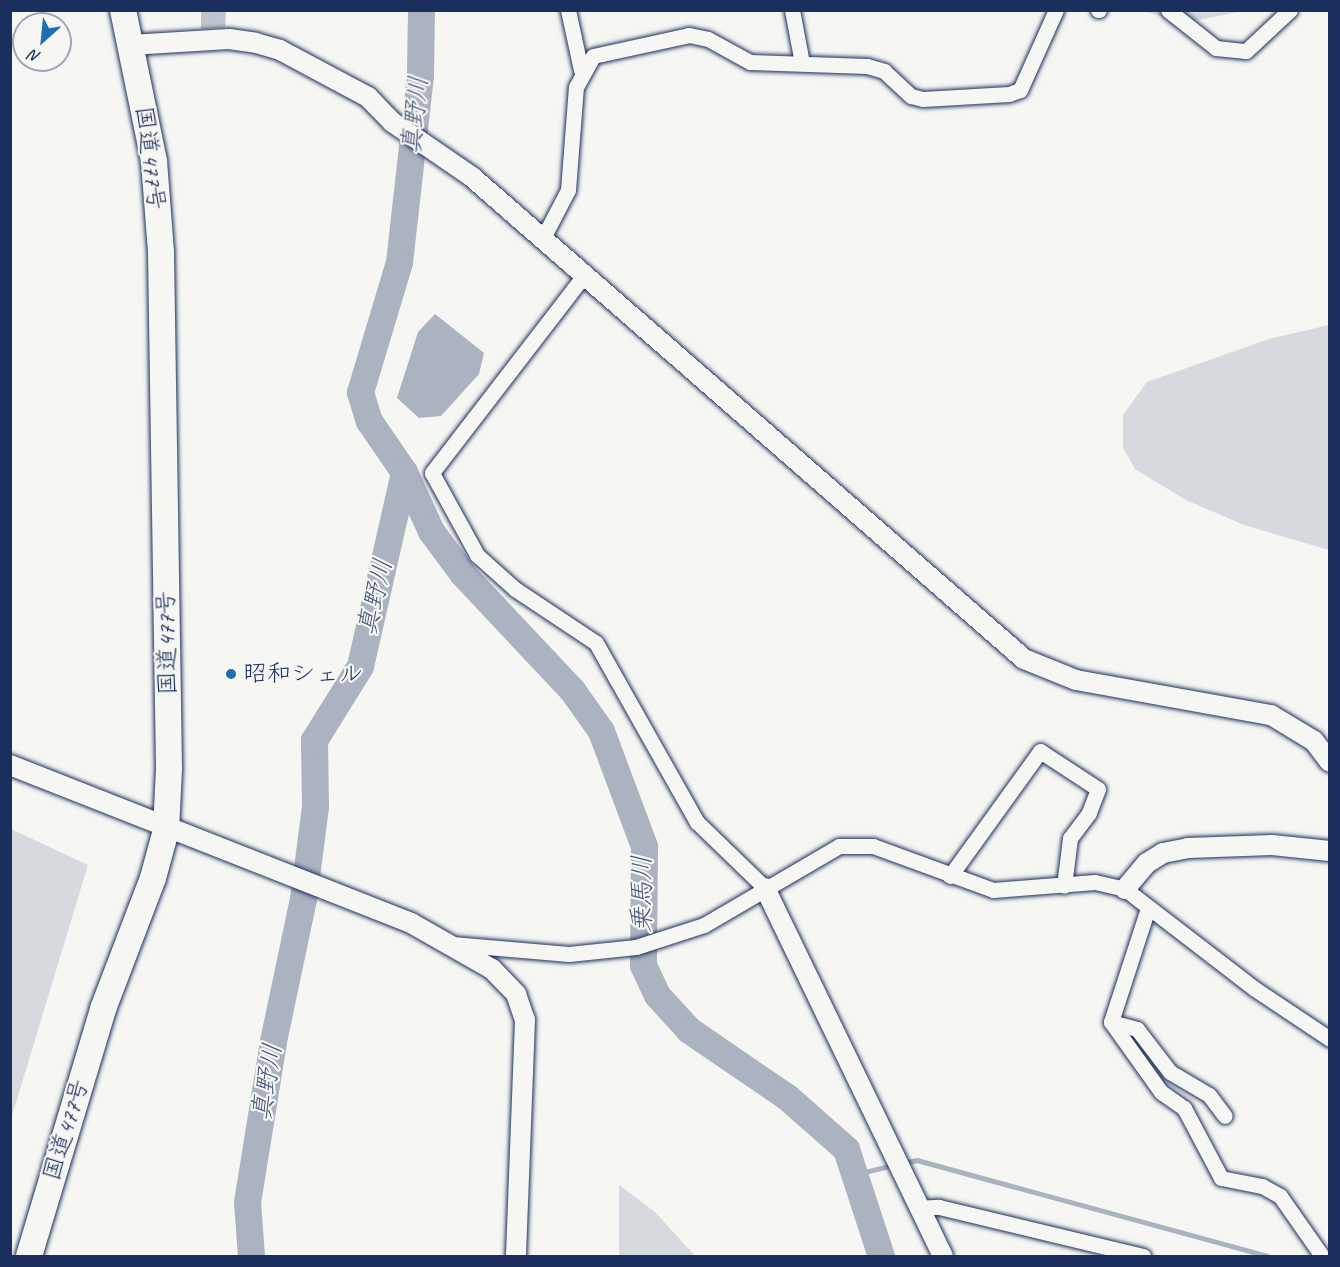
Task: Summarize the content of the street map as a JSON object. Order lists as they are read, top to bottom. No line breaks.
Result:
{"streets":{"highway":["国道477号"]},"water":["真野川","乗馬川"],"places":["昭和シェル"],"north":"bottom left"}
